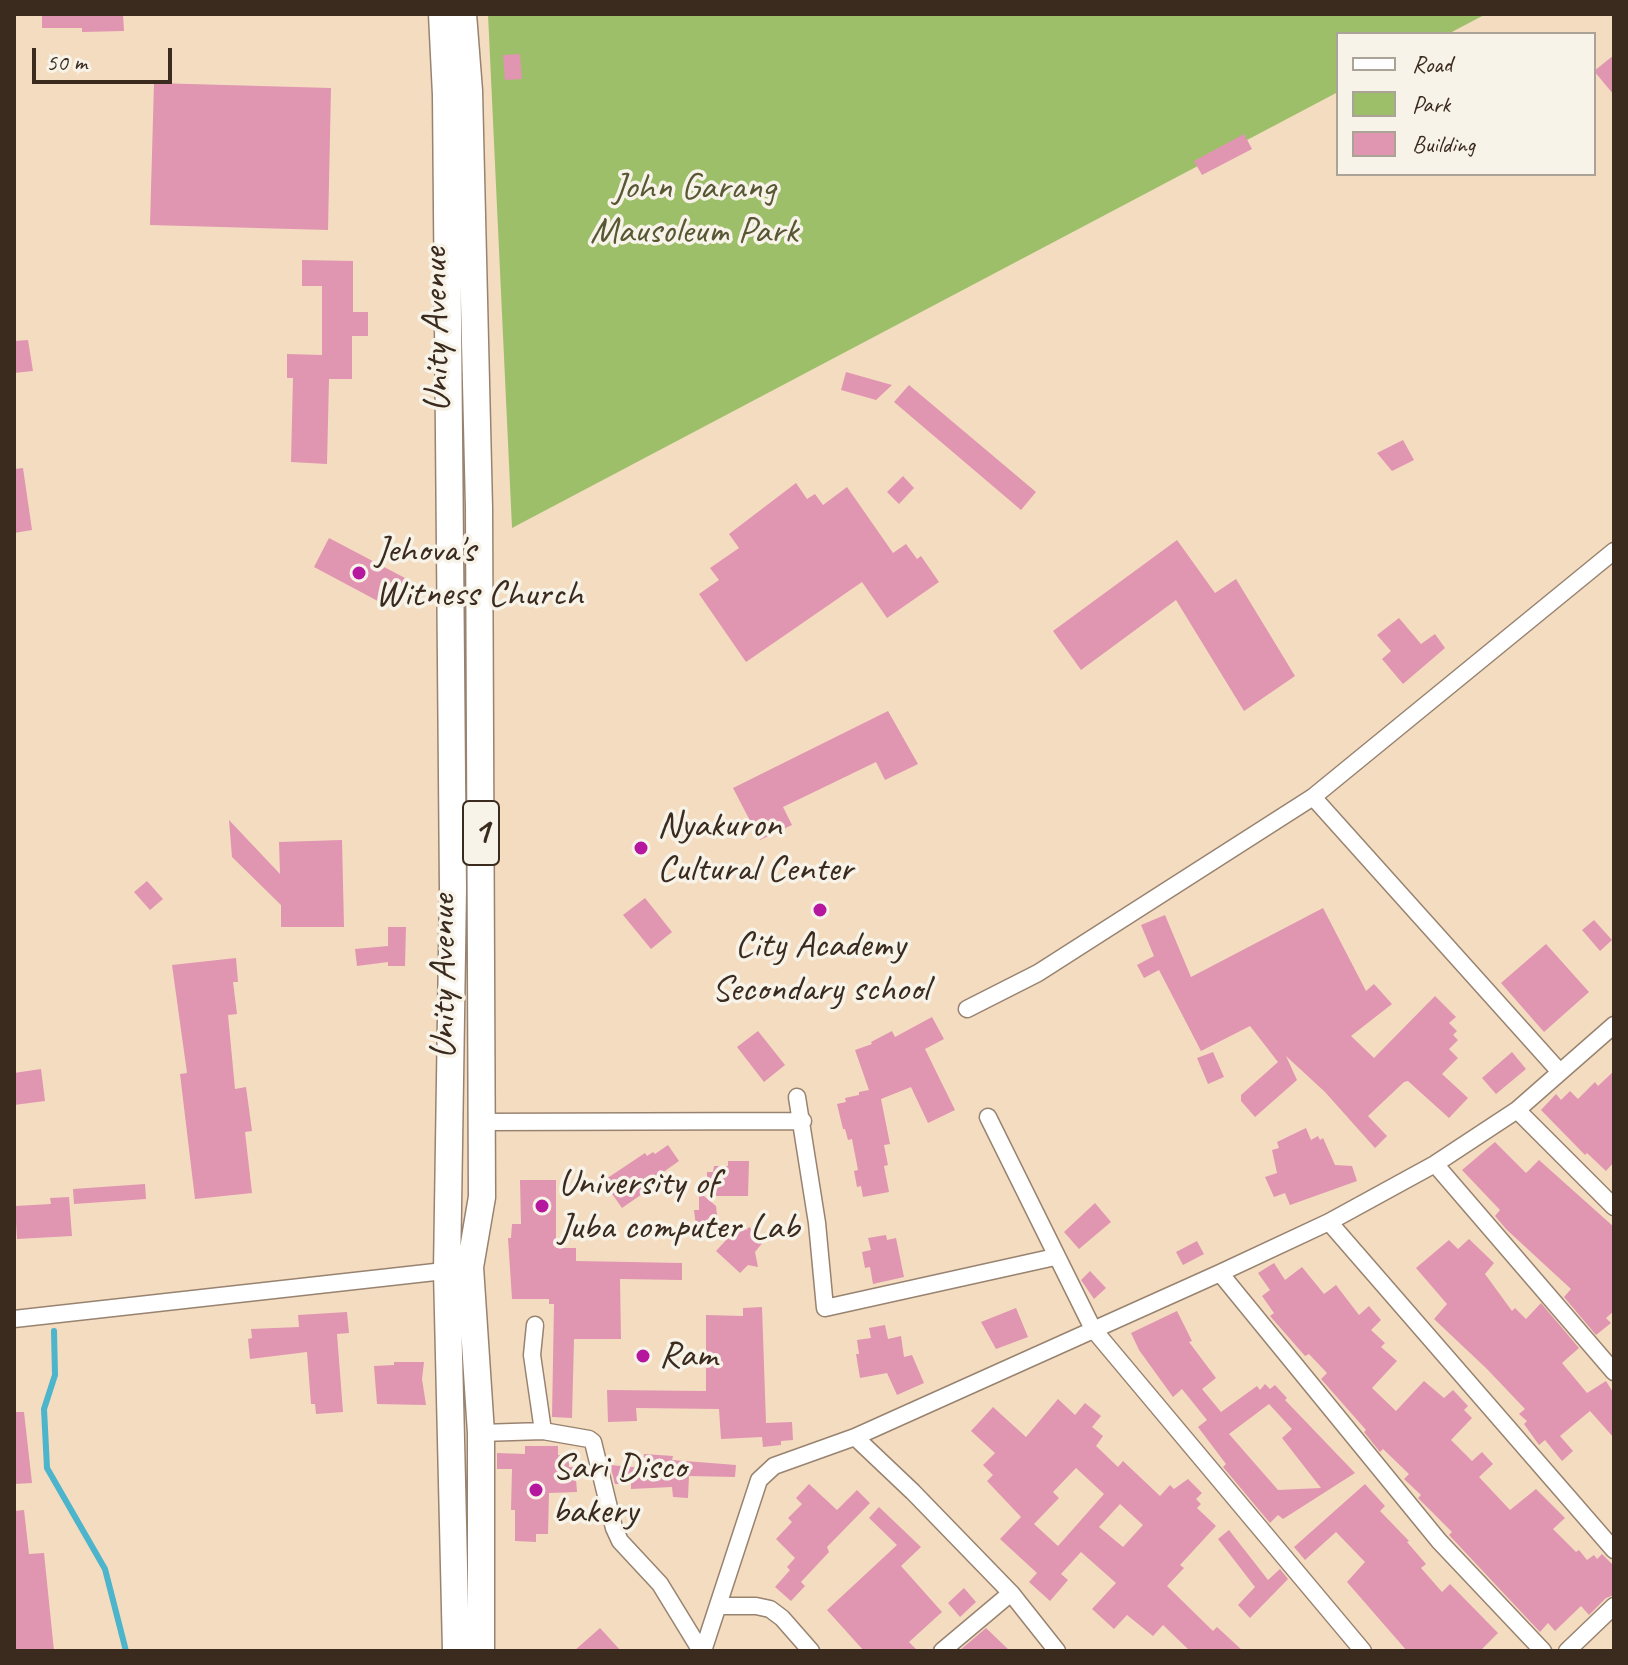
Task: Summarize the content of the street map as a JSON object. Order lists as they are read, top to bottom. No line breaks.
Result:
{"streets":{"main road":["Unity Avenue","1"]},"parks":["John Garang Mausoleum Park"],"places":["Jehova's Witness Church","Nyakuron Cultural Center","City Academy Secondary school","University of Juba computer Lab","Ram","Sari Disco bakery"],"legend":["Road","Park","Building"],"scale_bar":"50 m"}
